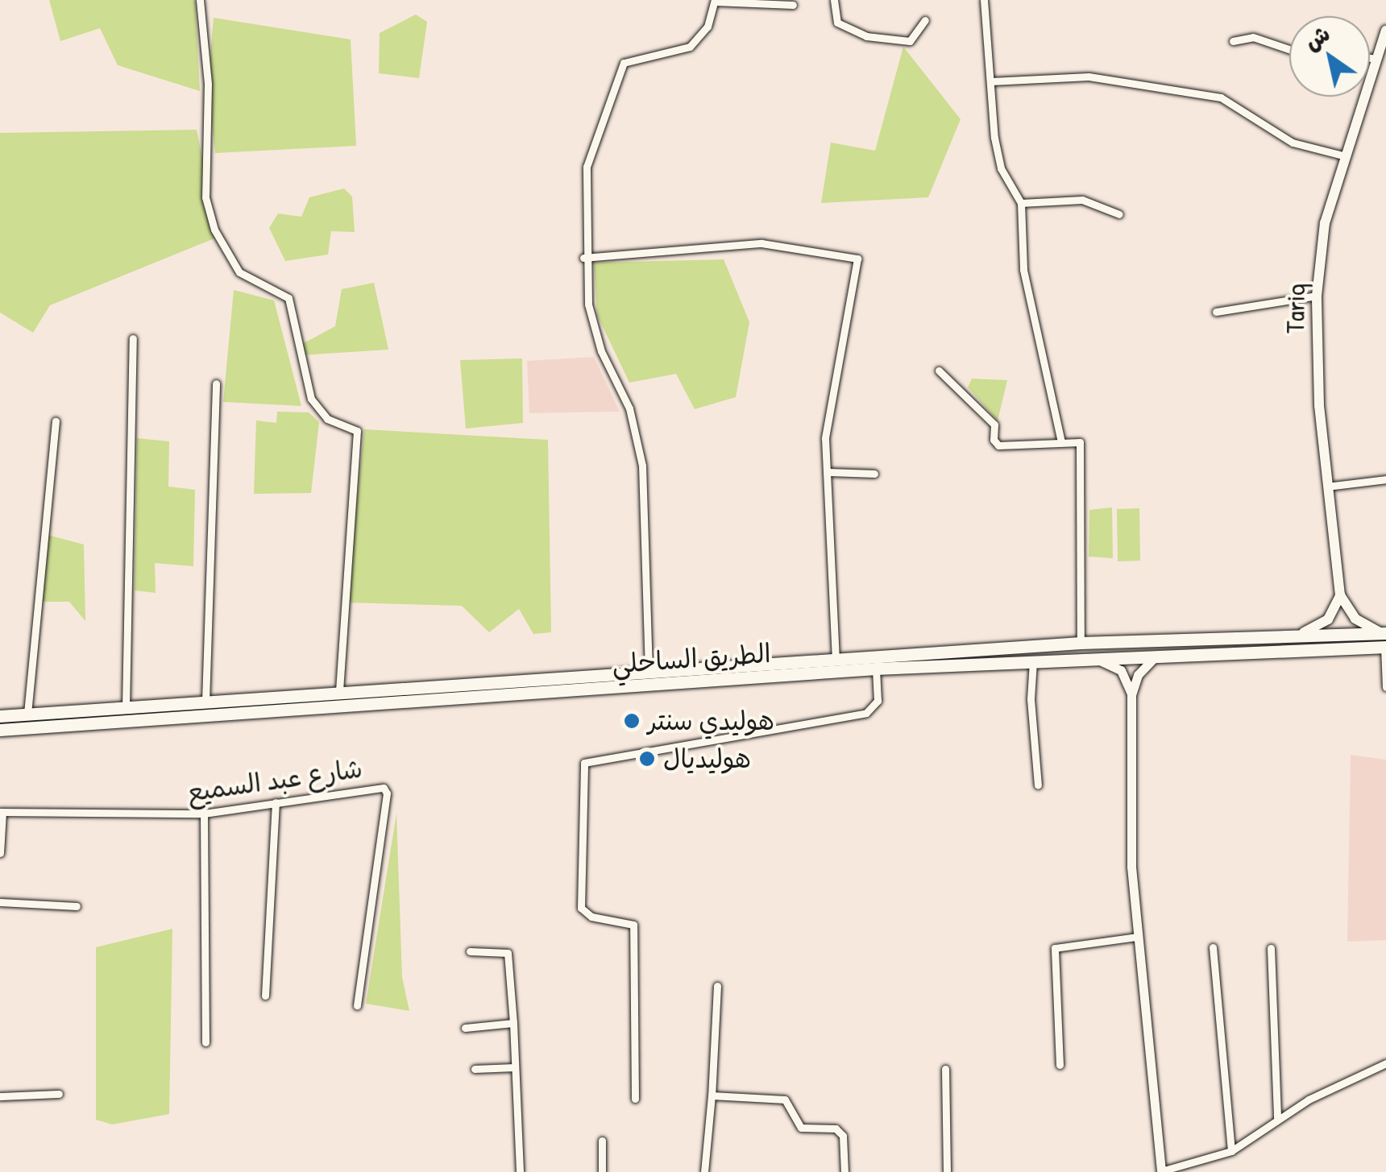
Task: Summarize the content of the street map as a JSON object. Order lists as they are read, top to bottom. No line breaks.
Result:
{"streets":{"highway":["الطريق الساحلي"],"main road":["Tariq"],"street":["شارع عبد السميع"]},"places":["هوليدي سنتر","هوليديال"],"north":"top left"}
